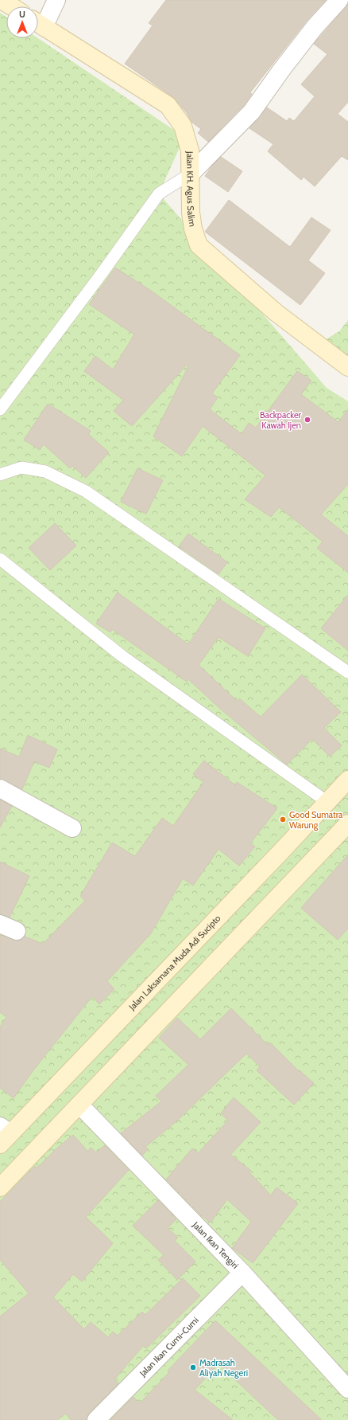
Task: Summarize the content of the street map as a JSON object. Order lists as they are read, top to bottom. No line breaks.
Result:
{"streets":{"main road":["Jalan KH. Agus Salim","Jalan Laksamana Muda Adi Sucipto"],"street":["Jalan Ikan Tengiri","Jalan Ikan Cumi-Cumi"]},"crossings":[["Jalan Ikan Tengiri","Jalan Ikan Cumi-Cumi"]],"places":["Backpacker Kawah Ijen","Good Sumatra Warung","Madrasah Aliyah Negeri"],"north":"top"}
